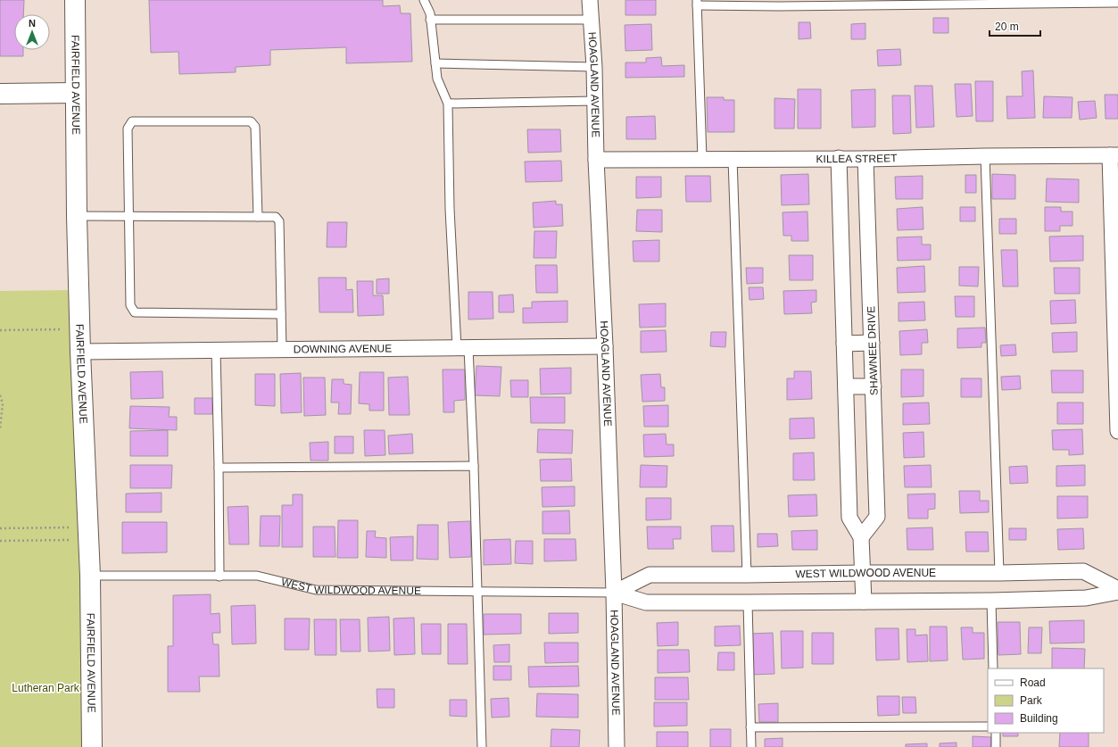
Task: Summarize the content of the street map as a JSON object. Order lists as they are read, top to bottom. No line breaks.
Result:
{"streets":{"main road":["FAIRFIELD AVENUE"],"street":["HOAGLAND AVENUE","KILLEA STREET","DOWNING AVENUE","SHAWNEE DRIVE","WEST WILDWOOD AVENUE"]},"crossings":[["FAIRFIELD AVENUE","DOWNING AVENUE"],["FAIRFIELD AVENUE","WEST WILDWOOD AVENUE"],["HOAGLAND AVENUE","KILLEA STREET"],["HOAGLAND AVENUE","DOWNING AVENUE"],["HOAGLAND AVENUE","WEST WILDWOOD AVENUE"],["KILLEA STREET","SHAWNEE DRIVE"]],"parks":["Lutheran Park"],"legend":["Road","Park","Building"],"scale_bar":"20 m","north":"top"}
